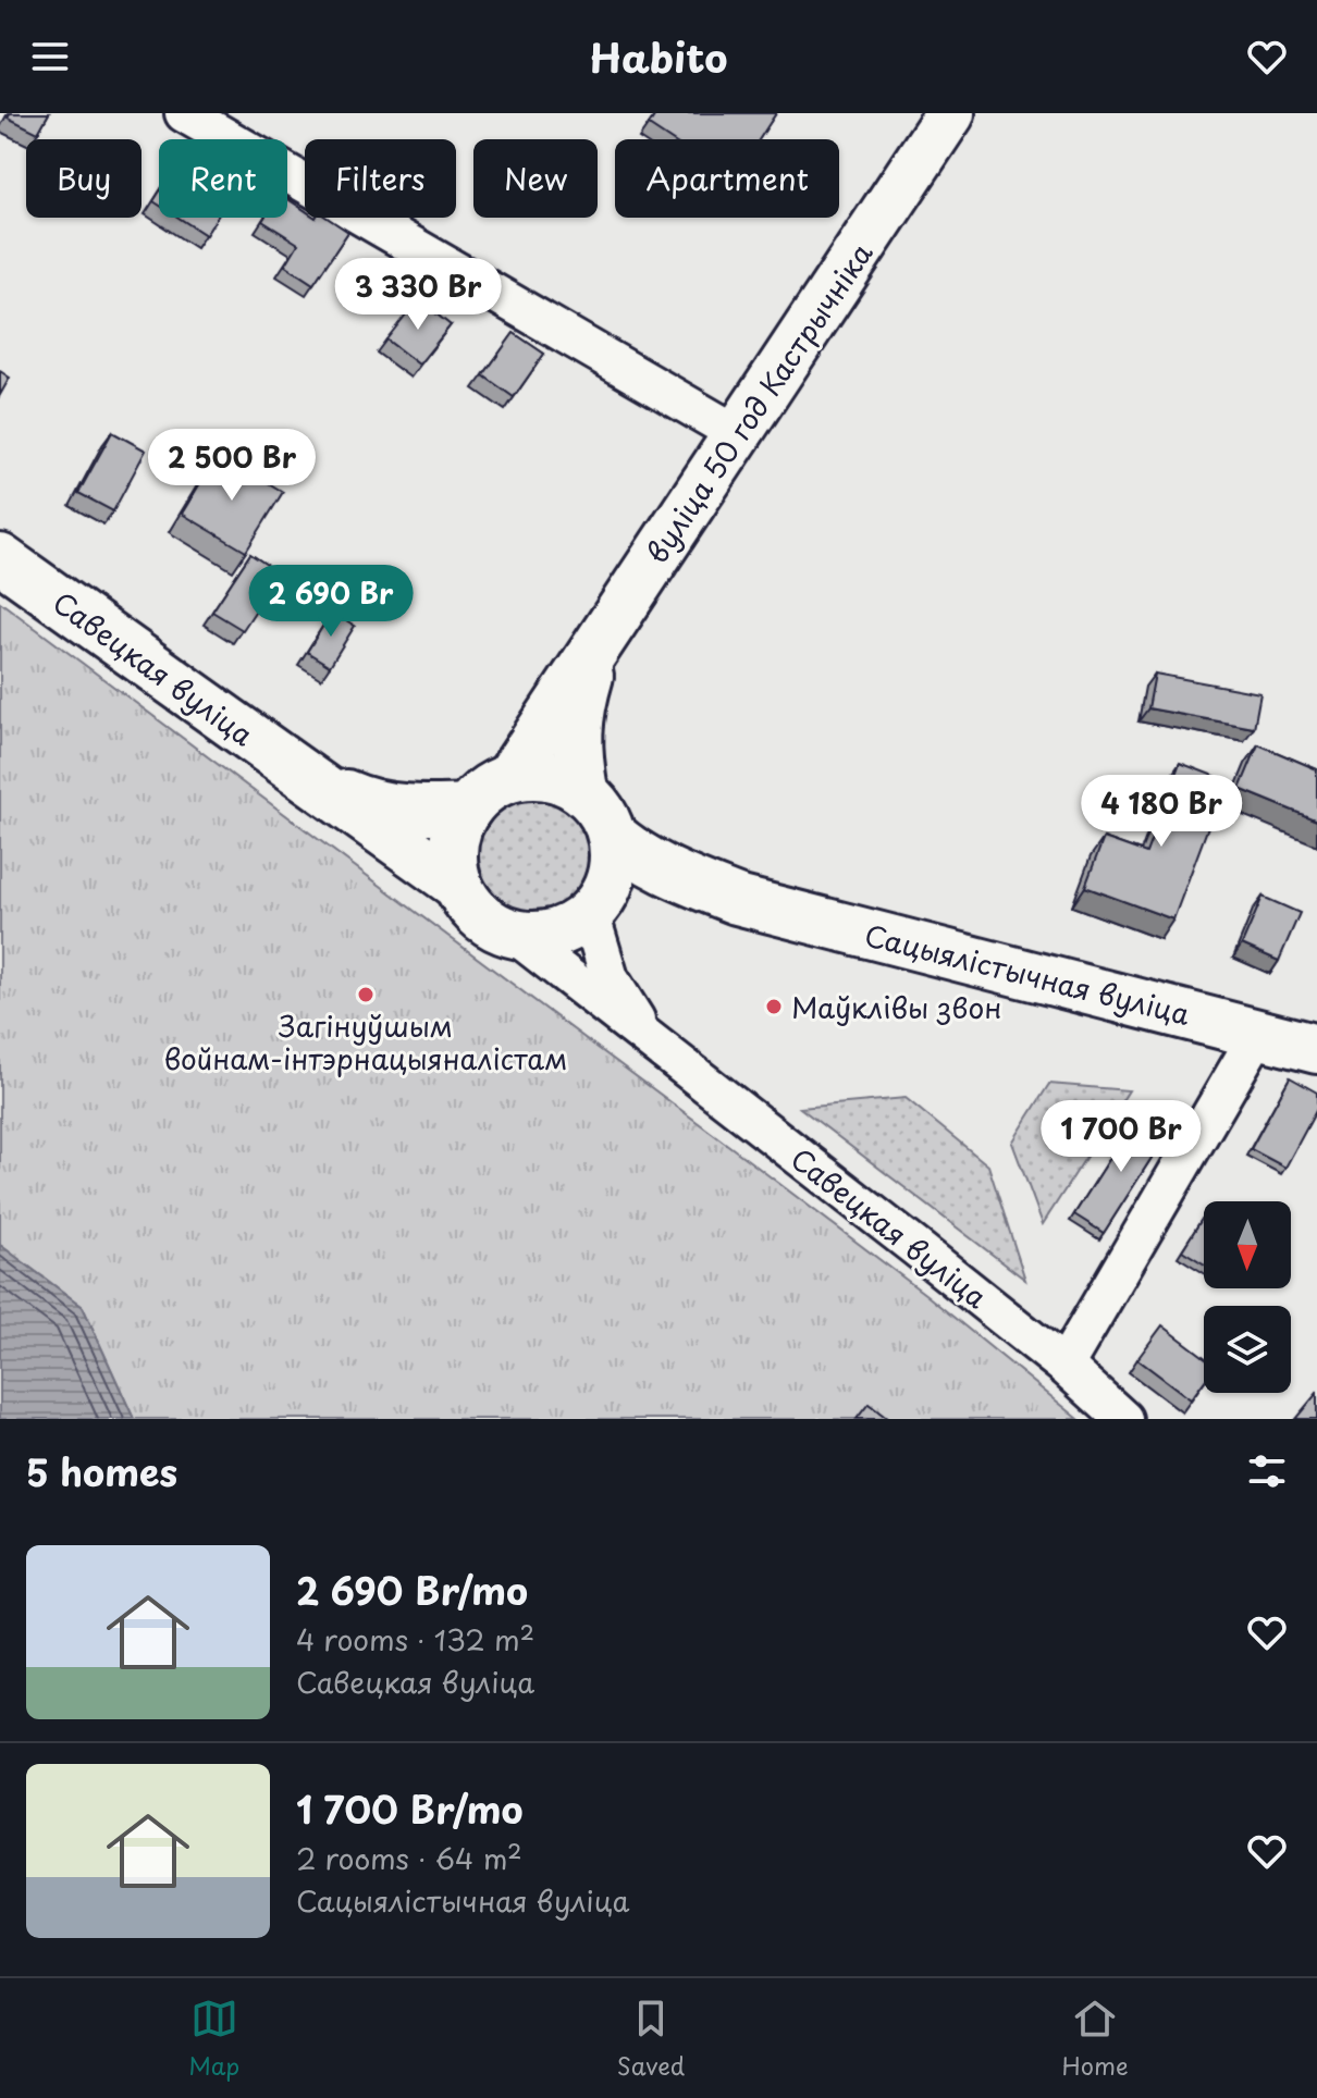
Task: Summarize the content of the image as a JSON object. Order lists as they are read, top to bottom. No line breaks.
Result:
{"streets":{"main road":["вуліца 50 год Кастрычніка","Савецкая вуліца","Сацыялістычная вуліца"]},"crossings":[["вуліца 50 год Кастрычніка","Савецкая вуліца"],["вуліца 50 год Кастрычніка","Сацыялістычная вуліца"],["Савецкая вуліца","Сацыялістычная вуліца"]],"places":["Загінуўшым войнам-інтэрнацыяналістам","Маўклівы звон"],"north":"bottom","page":{"header":"Habito","chip":["Buy","Rent","Filters","New","Apartment"],"price":["3 330 Br","2 500 Br","2 690 Br","4 180 Br","1 700 Br"],"heading":"5 homes","list":[{"name":"2 690 Br/mo","note":"4 rooms · 132 m² · Савецкая вуліца"},{"name":"1 700 Br/mo","note":"2 rooms · 64 m² · Сацыялістычная вуліца"}],"tabs":["Map","Saved","Home"]}}
